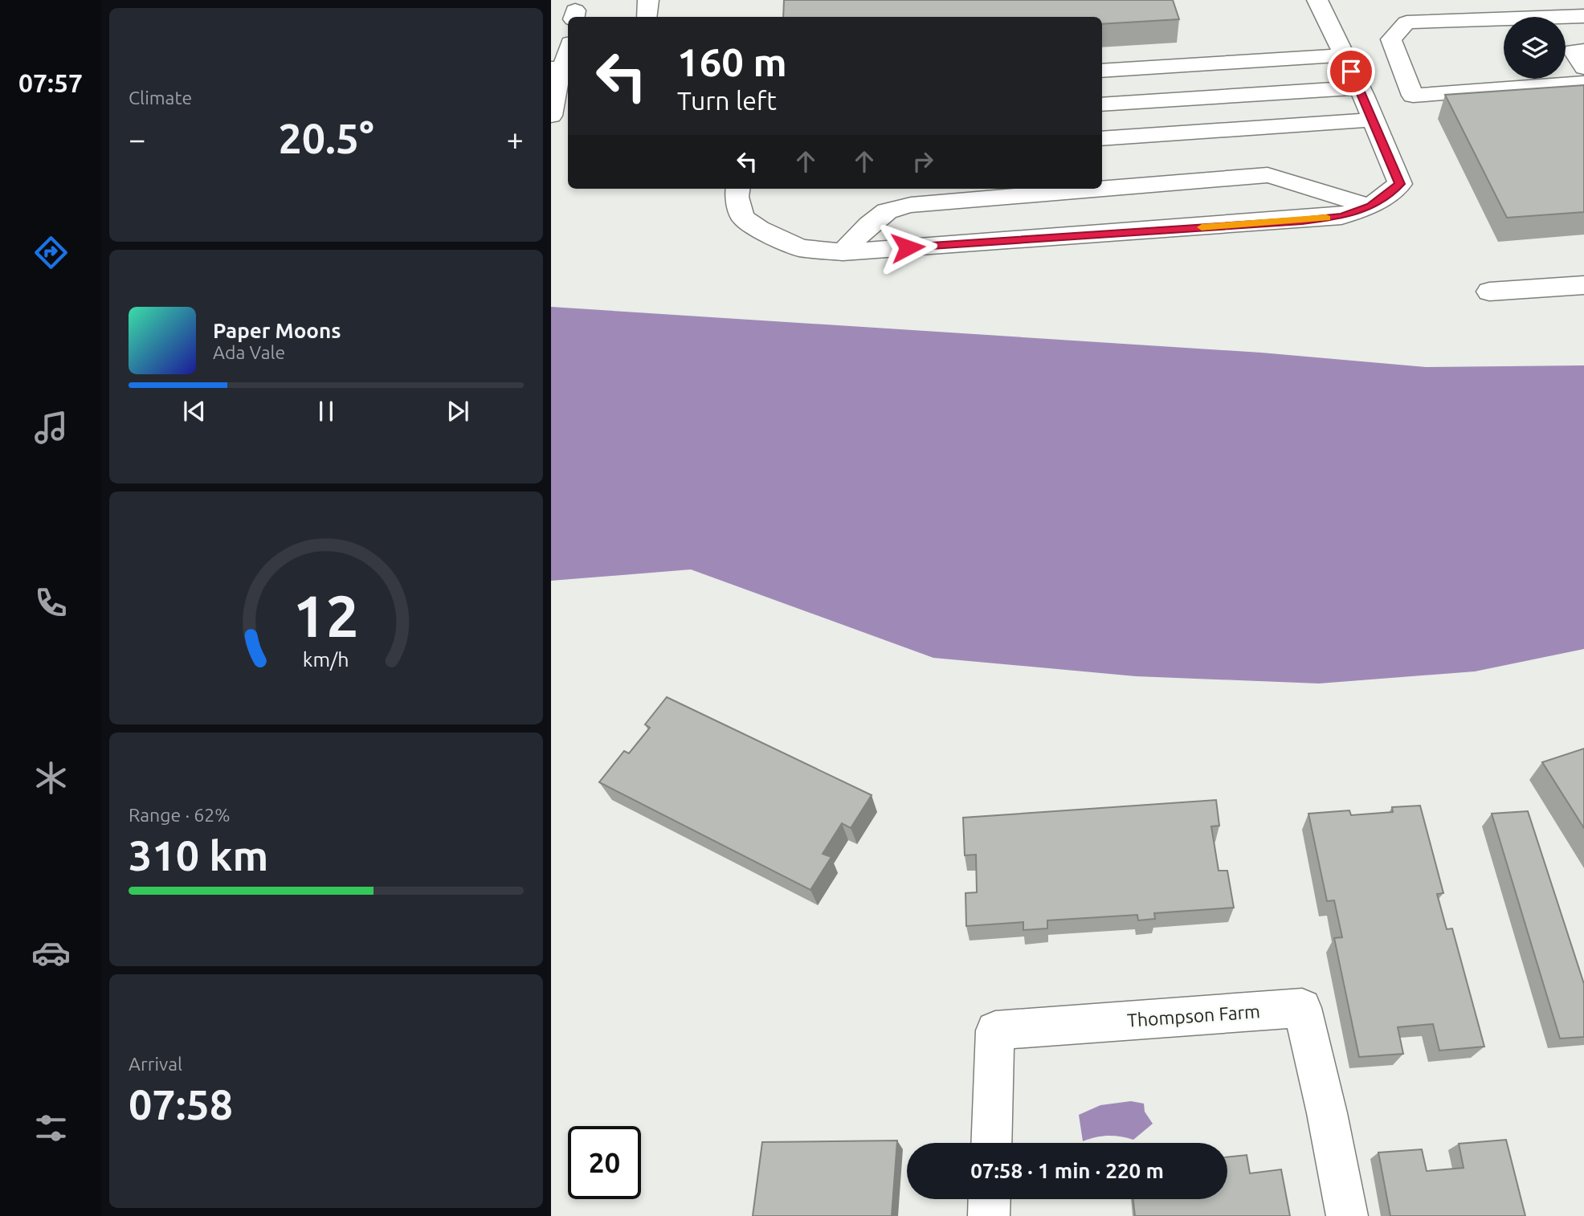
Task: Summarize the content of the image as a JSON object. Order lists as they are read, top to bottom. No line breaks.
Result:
{"streets":{"street":["Thompson Farm"]},"page":{"tabs":"07:57","tile":["Climate",["Range · 62%","310 km"],["Arrival","07:58"]],"turn":["160 m","Turn left"],"heat":["−","20.5°","+"],"song":["Paper Moons","Ada Vale"],"limit":"20","trip":"07:58 · 1 min · 220 m","gauge":["12","km/h"]}}
